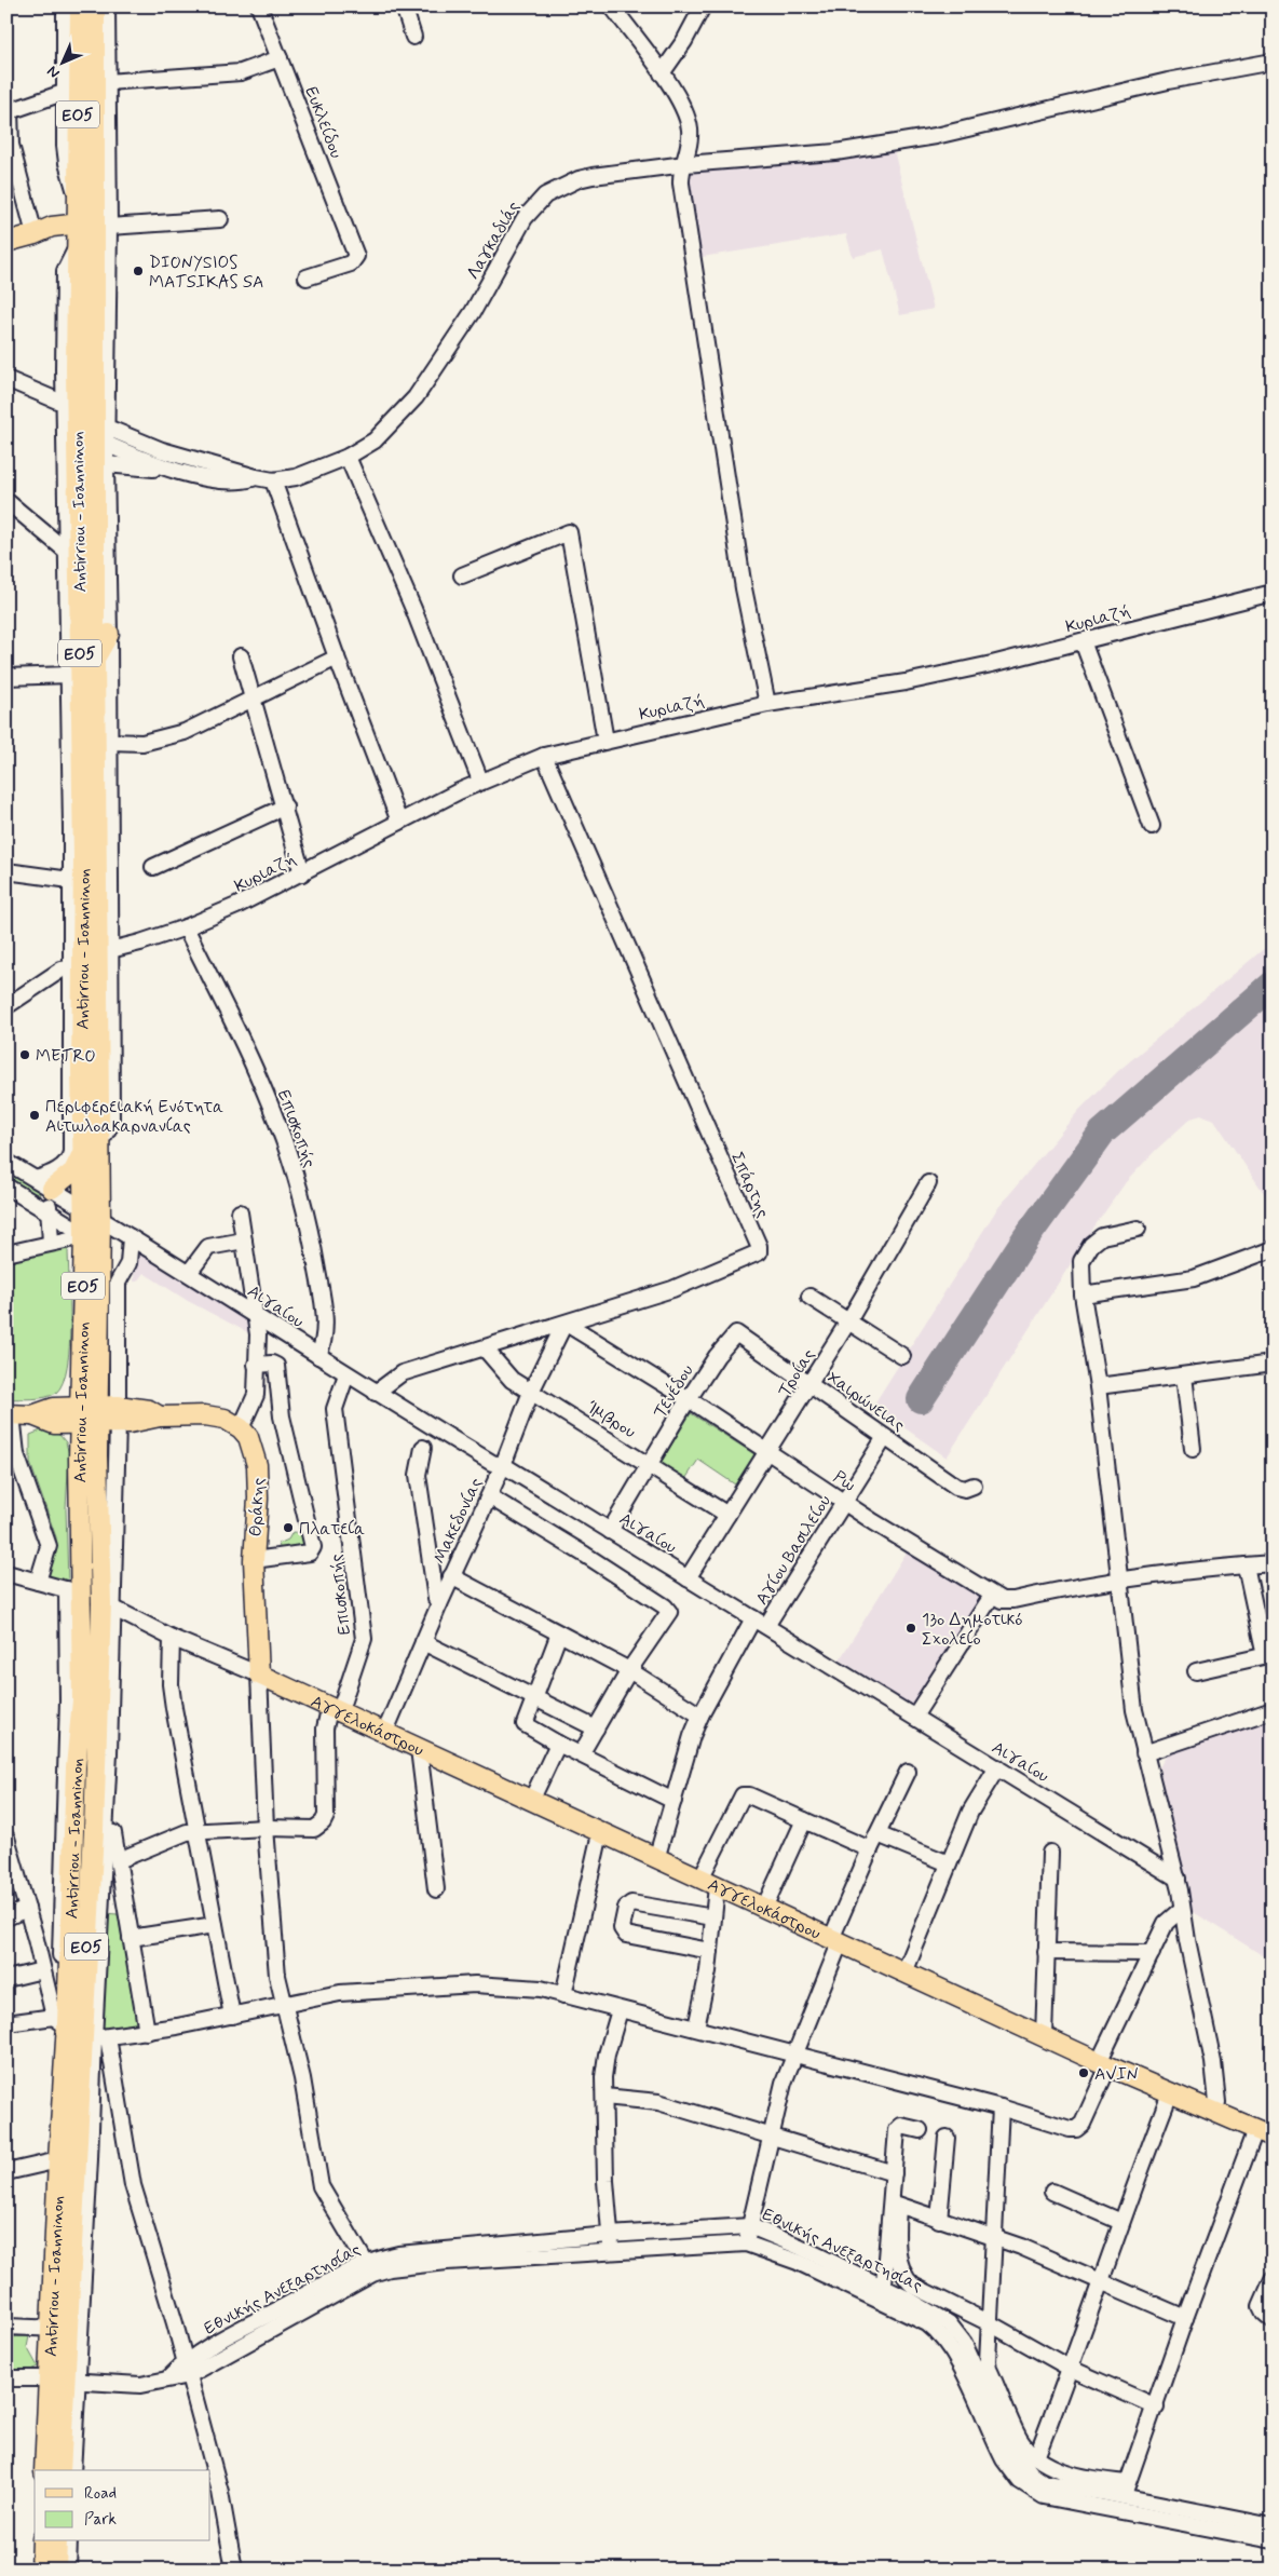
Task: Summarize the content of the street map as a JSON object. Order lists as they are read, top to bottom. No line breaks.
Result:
{"streets":{"main road":["ΕΟ5","Antirriou - Ioanninon","Θράκης","Αγγελοκάστρου"],"street":["Ευκλείδου","Λαγκαδιάς","Κυριαζή","Επισκοπής","Σπάρτης","Αιγαίου","Τροίας","Τενέδου","Χαιρώνειας","Ίμβρου","Ρω","Μακεδονίας","Αγίου Βασιλείου","Εθνικής Ανεξαρτησίας"]},"crossings":[["Antirriou - Ioanninon","Αιγαίου"],["Κυριαζή","Επισκοπής"],["Κυριαζή","Σπάρτης"],["Επισκοπής","Αιγαίου"],["Επισκοπής","Αγγελοκάστρου"],["Σπάρτης","Αιγαίου"],["Σπάρτης","Ίμβρου"],["Σπάρτης","Ρω"],["Σπάρτης","Μακεδονίας"],["Αιγαίου","Τροίας"],["Αιγαίου","Τενέδου"],["Αιγαίου","Μακεδονίας"],["Αιγαίου","Αγίου Βασιλείου"],["Τροίας","Χαιρώνειας"],["Τροίας","Ίμβρου"],["Τροίας","Ρω"],["Τενέδου","Χαιρώνειας"],["Τενέδου","Ίμβρου"],["Τενέδου","Ρω"],["Χαιρώνειας","Αγίου Βασιλείου"],["Ίμβρου","Μακεδονίας"],["Ρω","Μακεδονίας"],["Ρω","Αγίου Βασιλείου"],["Θράκης","Αγγελοκάστρου"],["Μακεδονίας","Αγγελοκάστρου"],["Αγίου Βασιλείου","Αγγελοκάστρου"]],"places":["DIONYSIOS MATSIKAS SA","METRO","Περιφερειακή Ενότητα Αιτωλοακαρνανίας","Πλατεία","13ο Δημοτικό Σχολείο","AVIN"],"legend":["Road","Park"],"north":"bottom left"}
